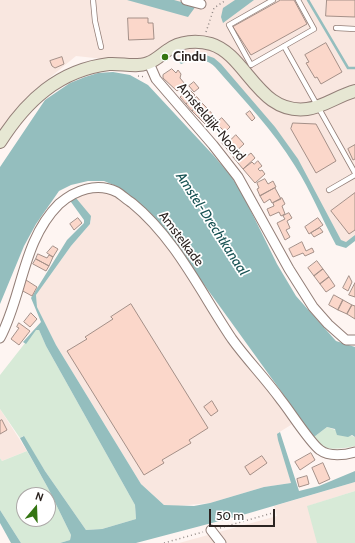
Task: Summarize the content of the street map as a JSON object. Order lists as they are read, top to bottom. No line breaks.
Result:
{"streets":{"street":["Amsteldijk-Noord","Amstelkade"]},"water":["Amstel-Drechtkanaal"],"places":["Cindu"],"scale_bar":"50 m","north":"top"}
